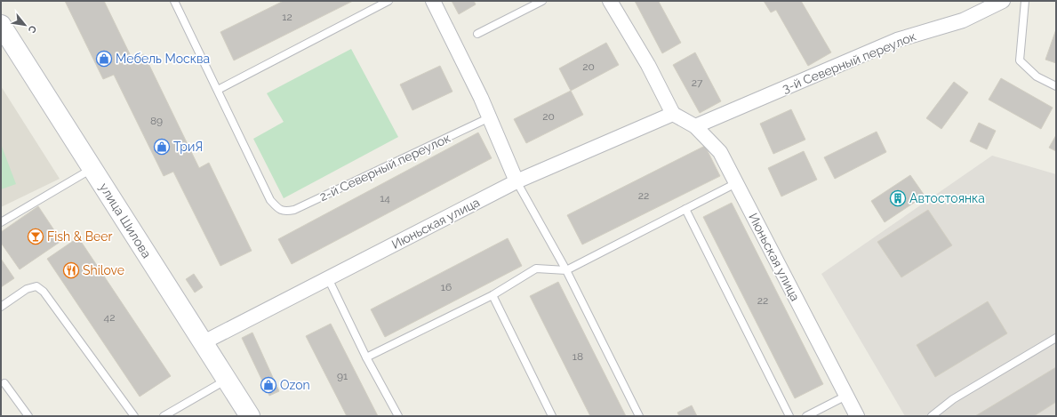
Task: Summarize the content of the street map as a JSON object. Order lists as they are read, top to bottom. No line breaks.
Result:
{"streets":{"main road":["улица Шилова"],"street":["3-й Северный переулок","Июньская улица"],"lane":["2-й Северный переулок"]},"crossings":[["3-й Северный переулок","Июньская улица"],["улица Шилова","Июньская улица"]],"places":{"shop":["Мебель Москва","ТриЯ","Ozon"],"building":["Автостоянка"],"bar":["Fish & Beer"],"restaurant":["Shilove"]},"house_numbers":["12","20","27","20","89","22","14","16","22","42","18","91"],"north":"bottom right"}
